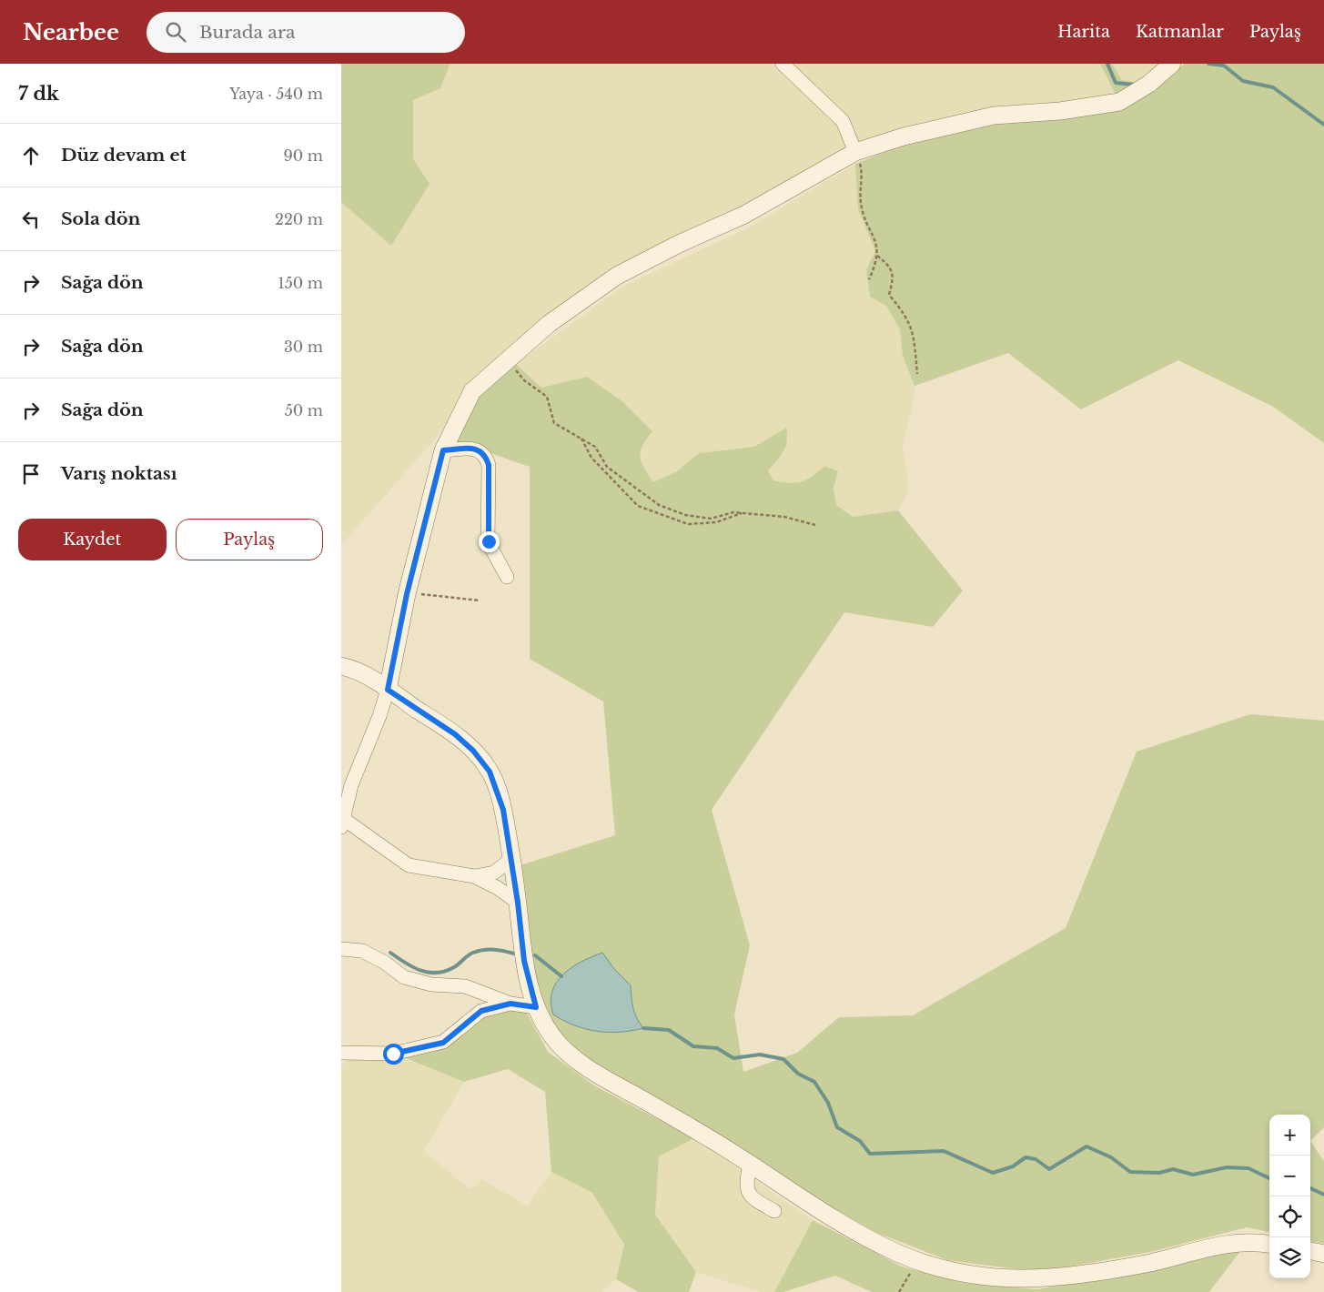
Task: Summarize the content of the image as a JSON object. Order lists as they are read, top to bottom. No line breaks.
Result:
{"page":{"header":"Nearbee","search":"Burada ara","nav":["Harita","Katmanlar","Paylaş"],"heading":["7 dk","Yaya · 540 m"],"list":[["Düz devam et","90 m"],["Sola dön","220 m"],["Sağa dön","150 m"],["Sağa dön","30 m"],["Sağa dön","50 m"],"Varış noktası"],"buttons":["Kaydet","Paylaş"],"map_buttons":["+","−"]}}
